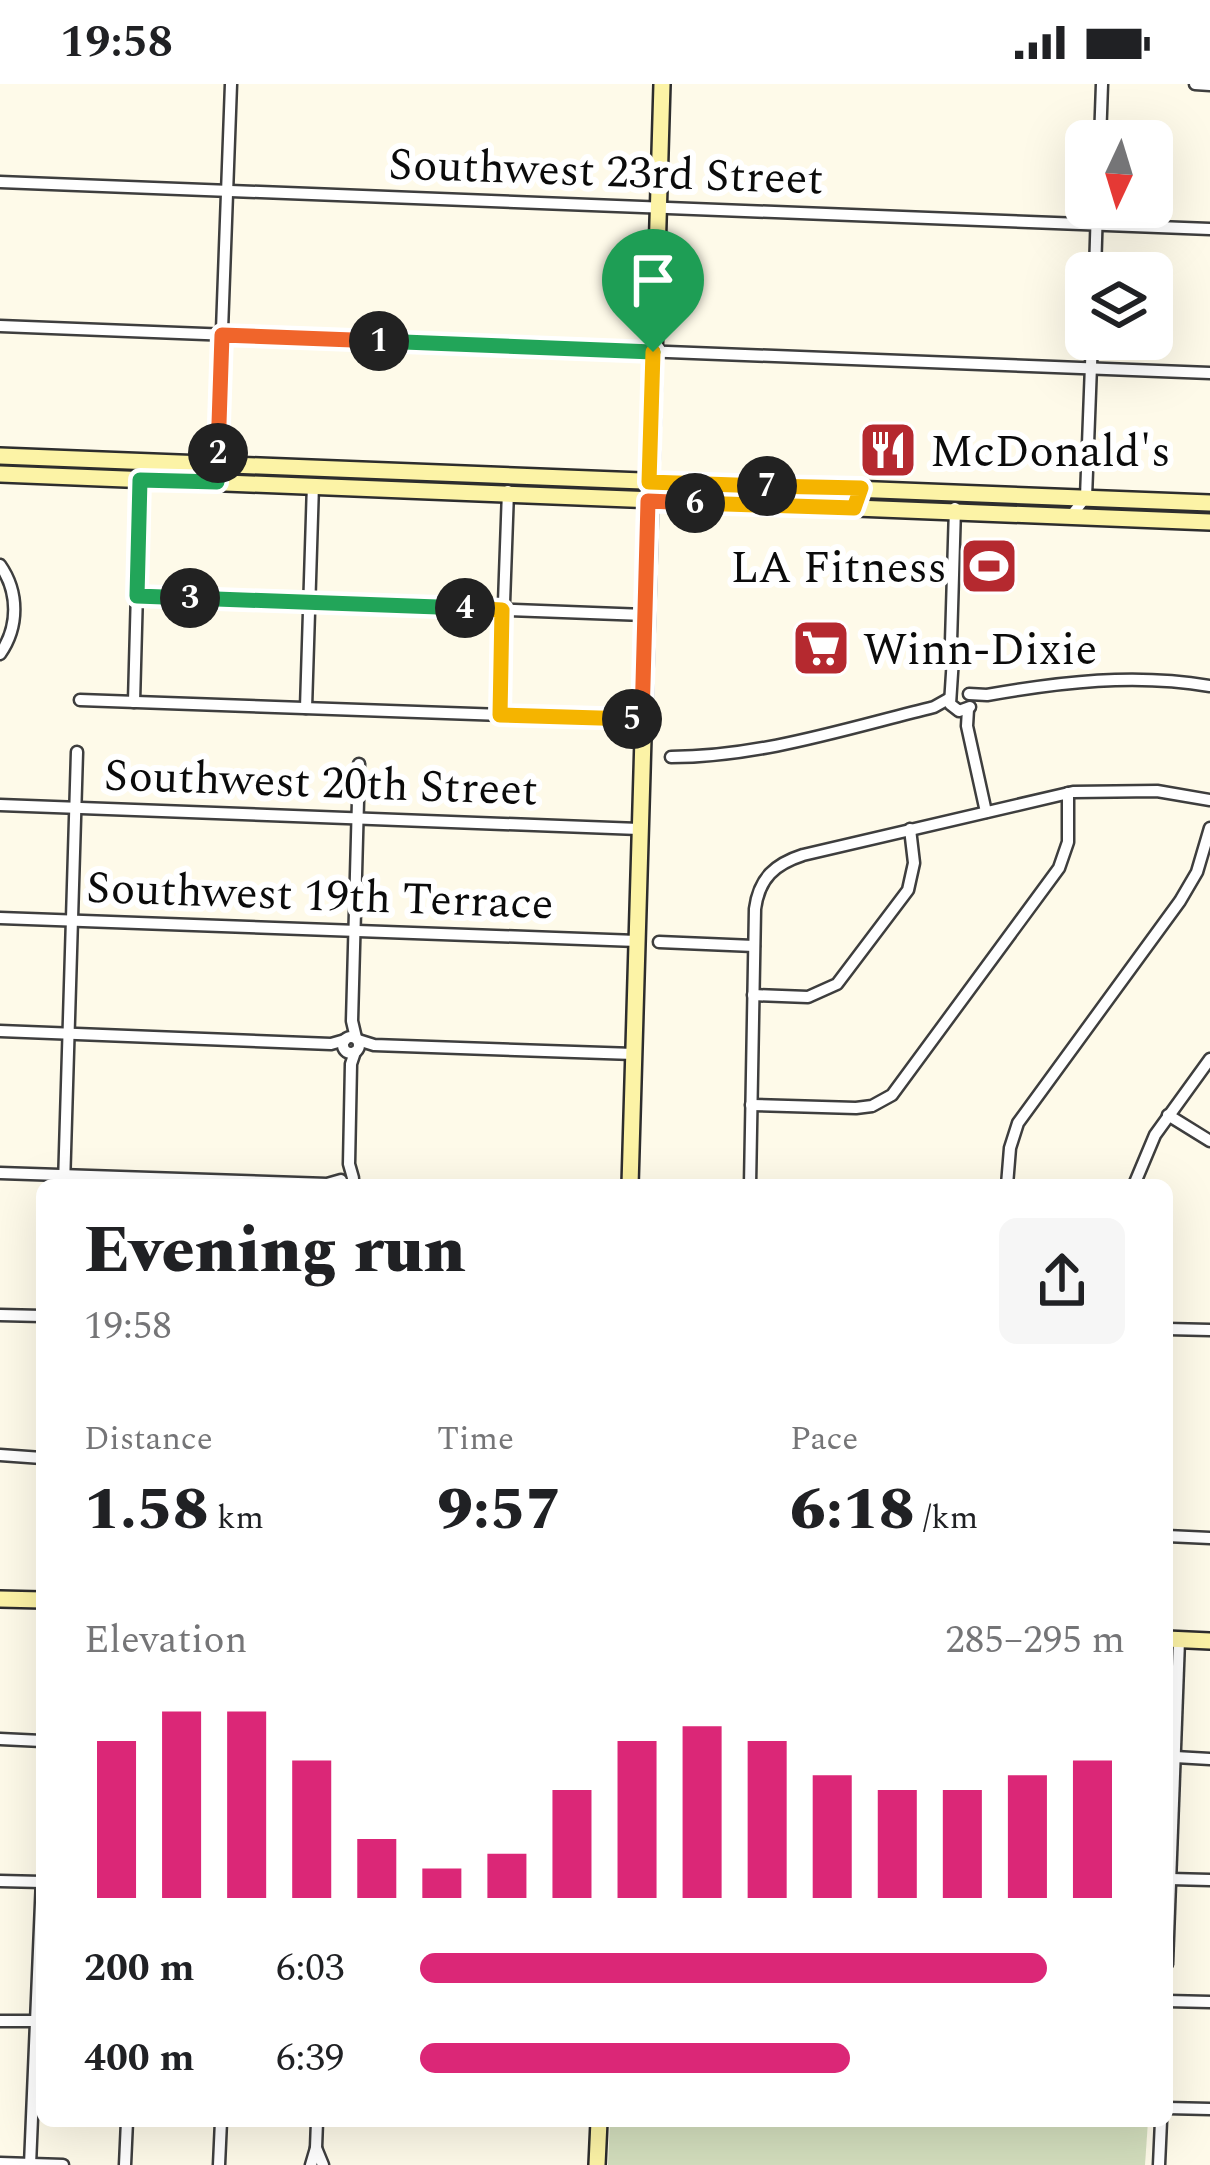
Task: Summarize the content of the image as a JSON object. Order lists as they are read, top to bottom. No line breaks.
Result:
{"streets":{"street":["Southwest 23rd Street","Southwest 20th Street","Southwest 19th Terrace"]},"places":{"restaurant":["McDonald's"],"sports":["LA Fitness"],"supermarket":["Winn-Dixie"]},"north":"bottom","page":{"status":"19:58","pins":["1","2","7","6","3","4","5"],"heading":["Evening run","19:58"],"stats":[["Distance","1.58 km"],["Time","9:57"],["Pace","6:18 /km"]],"chart":["Elevation","285–295 m"],"list":[{"name":"200 m","note":"6:03"},{"name":"400 m","note":"6:39"}]}}
